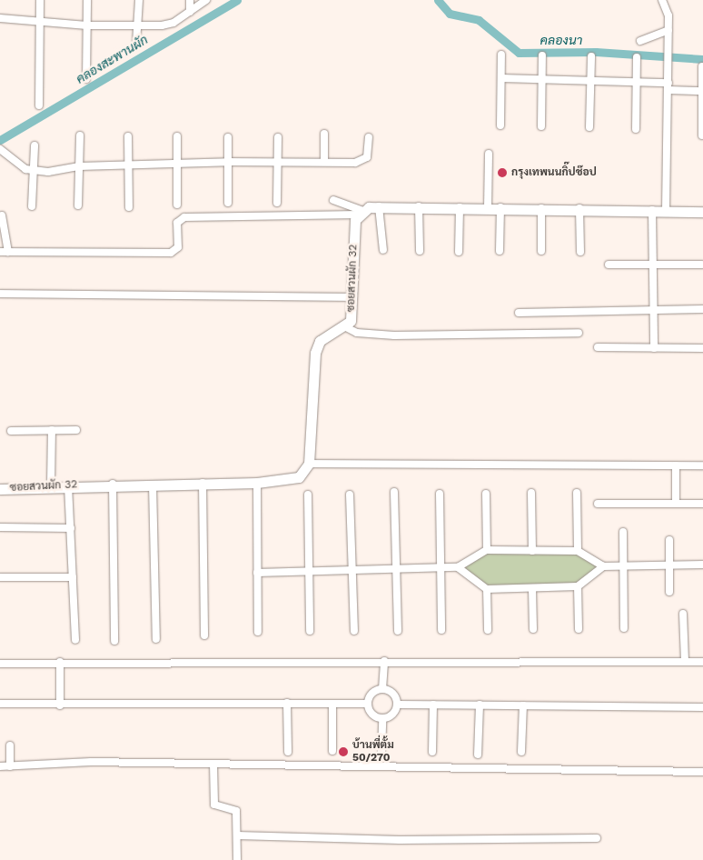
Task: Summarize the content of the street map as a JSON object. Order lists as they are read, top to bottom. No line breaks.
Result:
{"streets":{"street":["ซอยสวนผัก 32"]},"water":["คลองนา","คลองสะพานผัก"],"places":["กรุงเทพนนกิ๊ปช๊อป","บ้านพี่ตั้ม 50/270"]}
